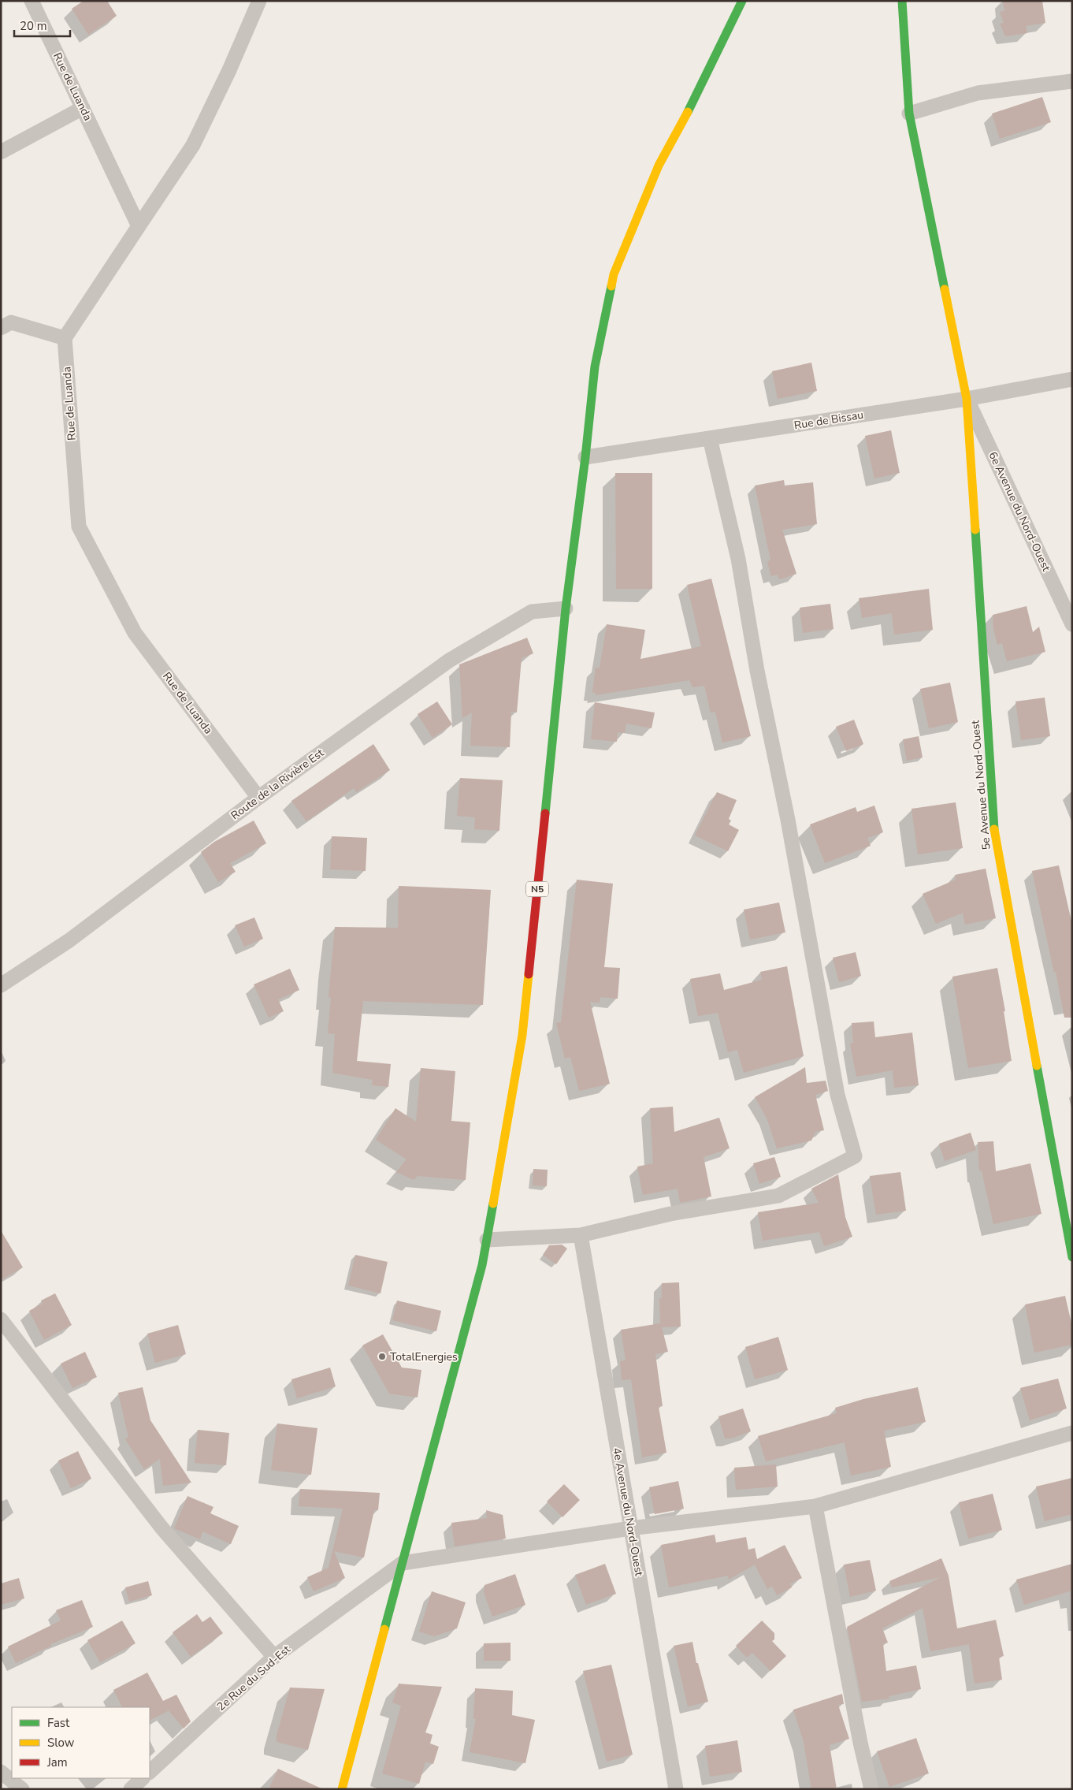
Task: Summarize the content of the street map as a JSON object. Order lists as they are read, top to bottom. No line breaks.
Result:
{"streets":{"main road":["5e Avenue du Nord-Ouest","N5"],"street":["Rue de Luanda","Rue de Bissau","6e Avenue du Nord-Ouest","Route de la Rivière Est","4e Avenue du Nord-Ouest","2e Rue du Sud-Est"]},"crossings":[["Rue de Luanda","Route de la Rivière Est"],["Rue de Bissau","6e Avenue du Nord-Ouest"],["Rue de Bissau","5e Avenue du Nord-Ouest"],["Rue de Bissau","N5"],["6e Avenue du Nord-Ouest","5e Avenue du Nord-Ouest"],["Route de la Rivière Est","N5"],["N5","2e Rue du Sud-Est"]],"places":["TotalEnergies"],"legend":["Fast","Slow","Jam"],"scale_bar":"20 m"}
